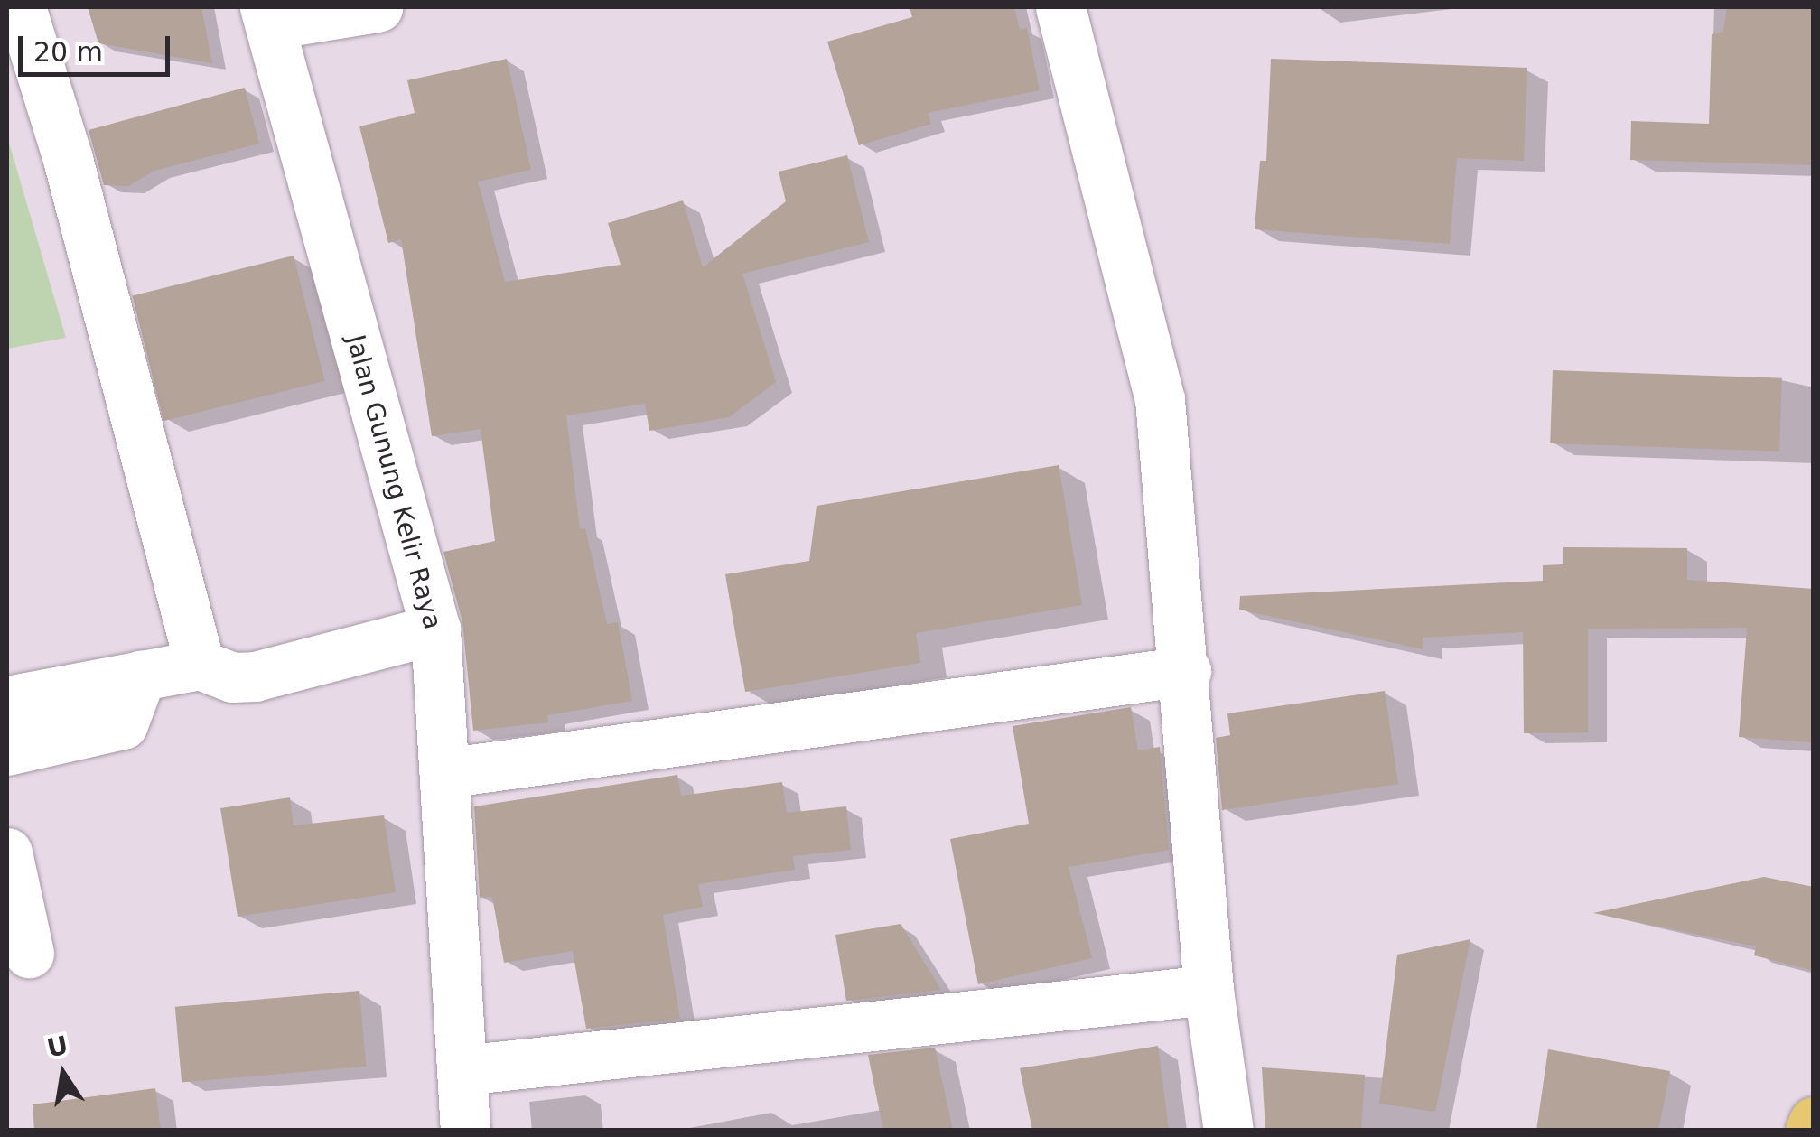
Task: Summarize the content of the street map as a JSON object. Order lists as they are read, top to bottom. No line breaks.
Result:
{"streets":{"street":["Jalan Gunung Kelir Raya"]},"scale_bar":"20 m","north":"top"}
